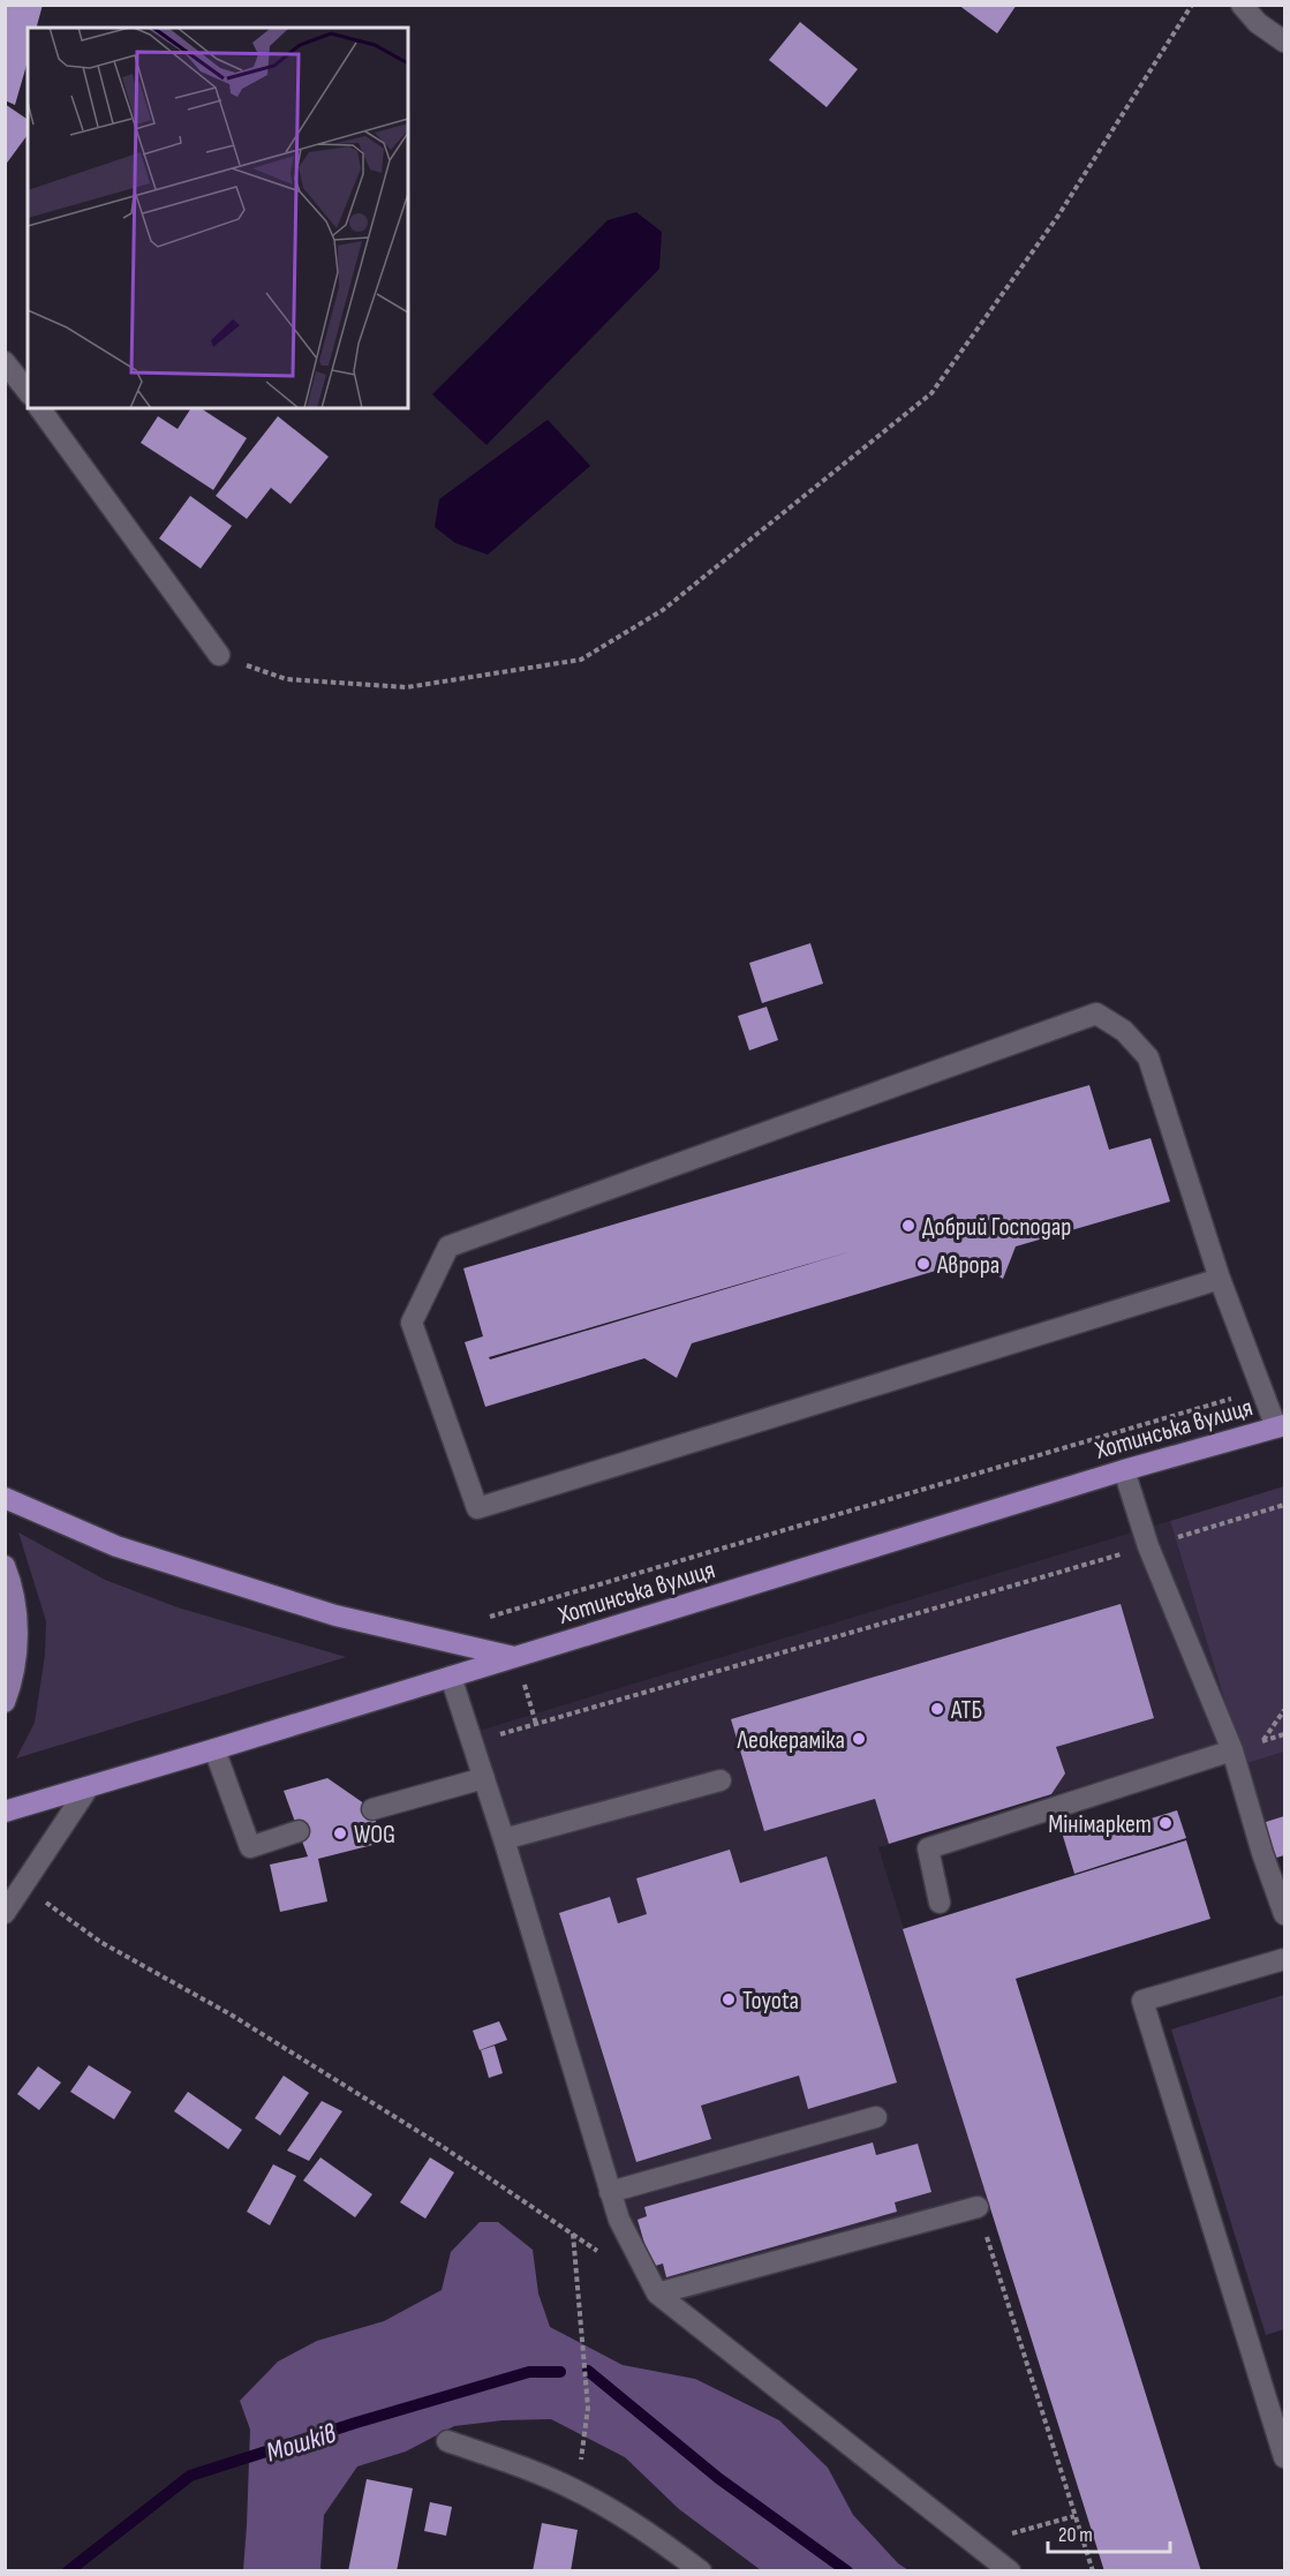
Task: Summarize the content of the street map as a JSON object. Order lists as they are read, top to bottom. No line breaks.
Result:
{"streets":{"highway":["Хотинська вулиця"]},"water":["Мошків"],"places":["Добрий Господар","Аврора","АТБ","Леокераміка","Мінімаркет","WOG","Toyota"],"scale_bar":"20 m"}
